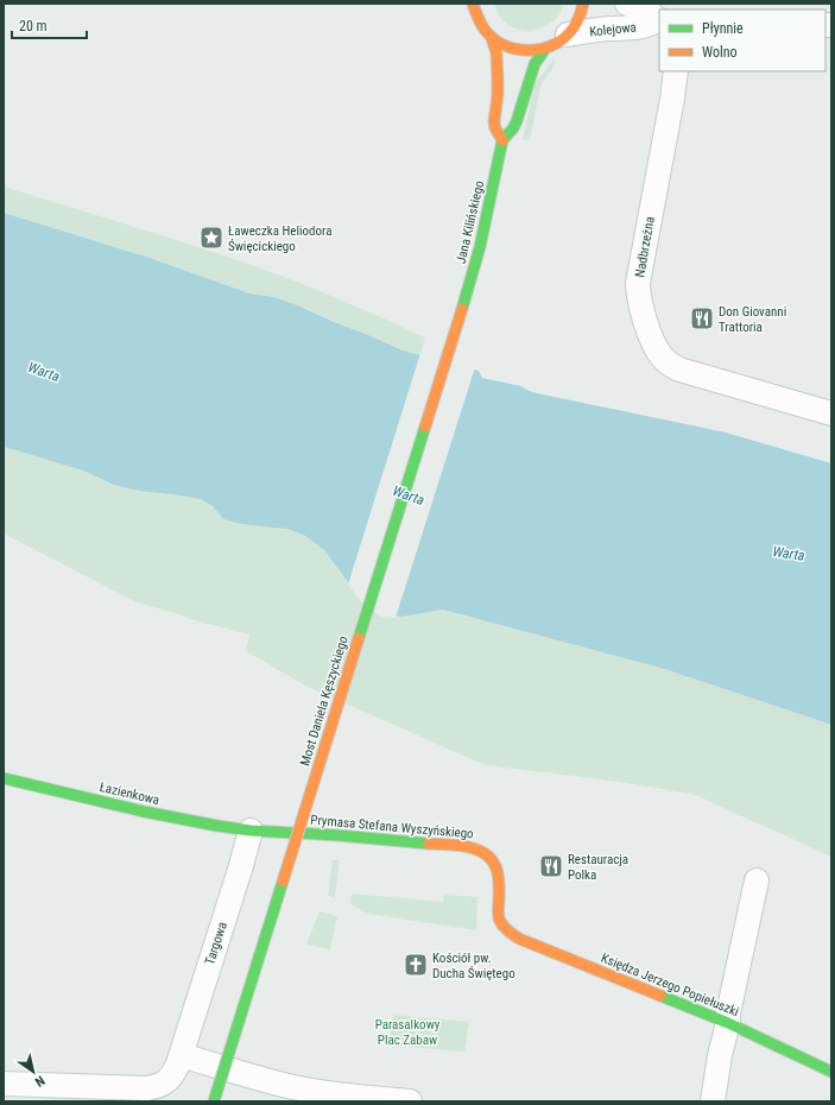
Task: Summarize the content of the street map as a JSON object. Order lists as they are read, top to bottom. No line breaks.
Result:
{"streets":{"street":["Kolejowa","Jana Kilińskiego","Nadbrzeżna","Most Daniela Kęszyckiego","Łazienkowa","Prymasa Stefana Wyszyńskiego","Targowa","Księdza Jerzego Popiełuszki"]},"crossings":[["Jana Kilińskiego","Most Daniela Kęszyckiego"],["Łazienkowa","Prymasa Stefana Wyszyńskiego"],["Łazienkowa","Targowa"],["Prymasa Stefana Wyszyńskiego","Targowa"],["Prymasa Stefana Wyszyńskiego","Księdza Jerzego Popiełuszki"]],"water":["Warta"],"parks":["Parasalkowy Plac Zabaw"],"places":{"place":["Ławeczka Heliodora Święcickiego"],"restaurant":["Don Giovanni Trattoria","Restauracja Polka"],"church":["Kościół pw. Ducha Świętego"]},"legend":["Płynnie","Wolno"],"scale_bar":"20 m","north":"bottom right"}
